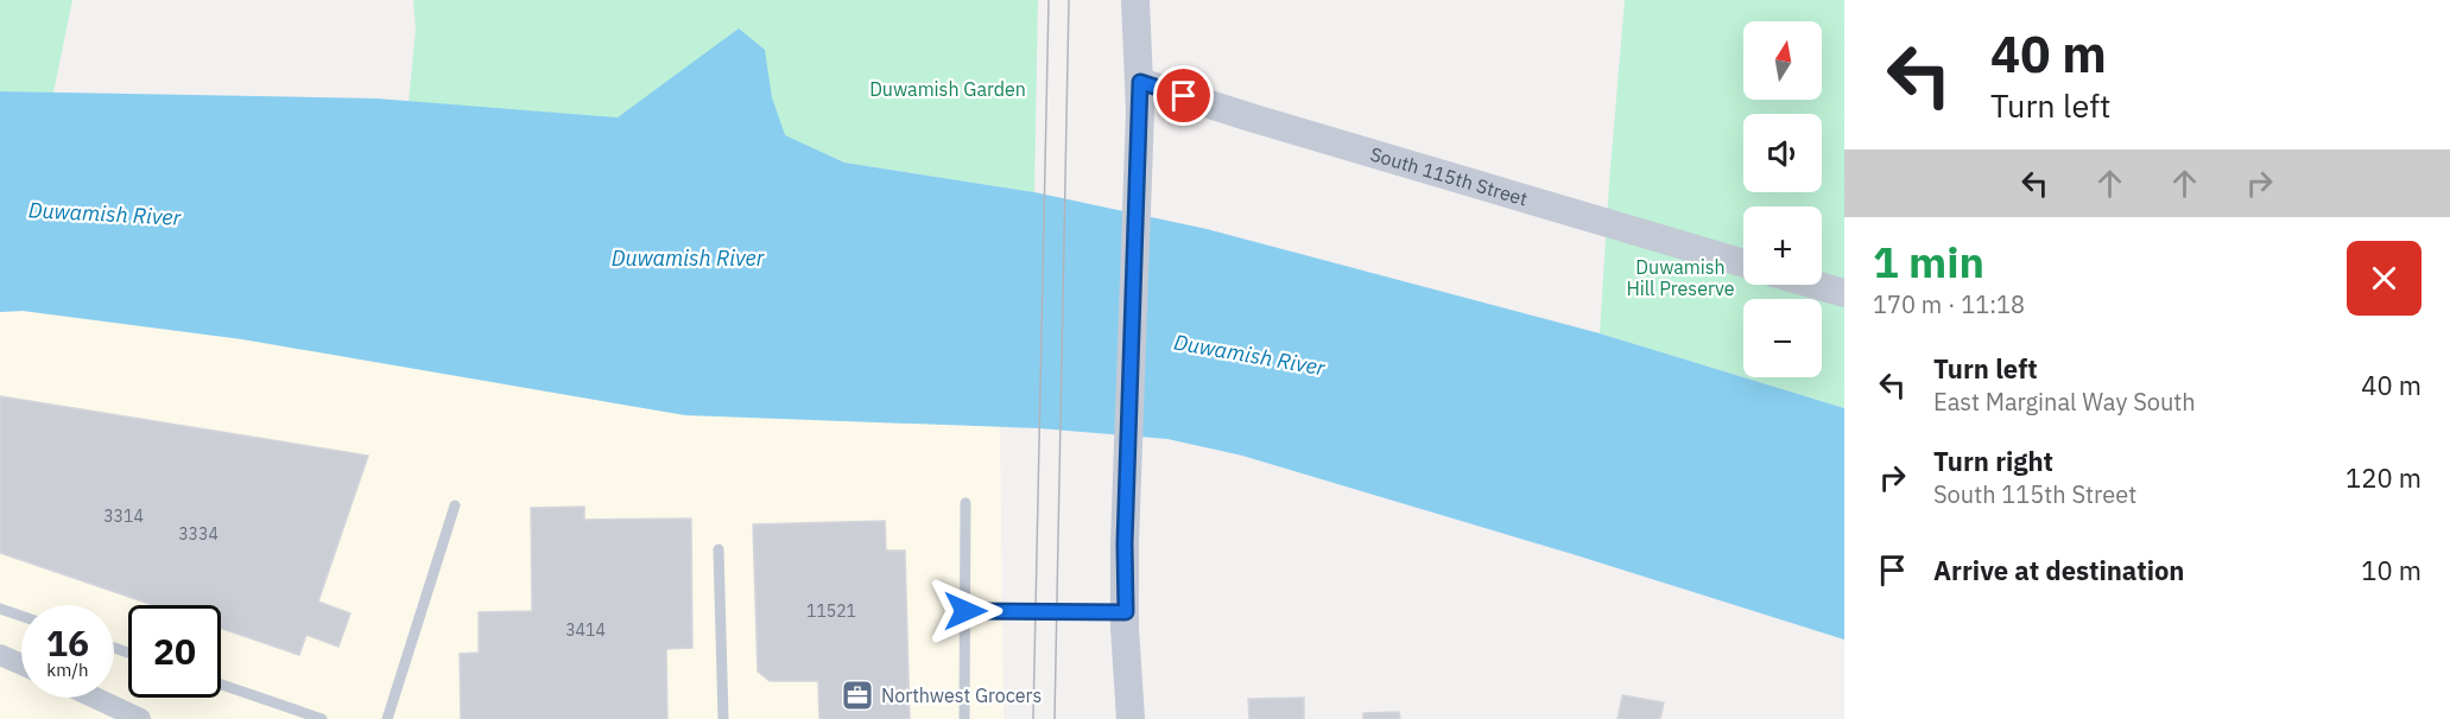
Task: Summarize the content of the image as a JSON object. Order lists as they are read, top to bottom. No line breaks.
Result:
{"streets":{"street":["South 115th Street"]},"water":["Duwamish River"],"parks":["Duwamish Garden","Duwamish Hill Preserve"],"places":{"office":["Northwest Grocers"]},"house_numbers":["3314","3334","11521","3414"],"north":"top","page":{"turn":["40 m","Turn left"],"map_buttons":["+","−"],"heading":["1 min","170 m · 11:18"],"list":[{"name":"Turn left","note":"East Marginal Way South","value":"40 m"},{"name":"Turn right","note":"South 115th Street","value":"120 m"},{"name":"Arrive at destination","value":"10 m"}],"speed":"16 km/h","limit":"20"}}
